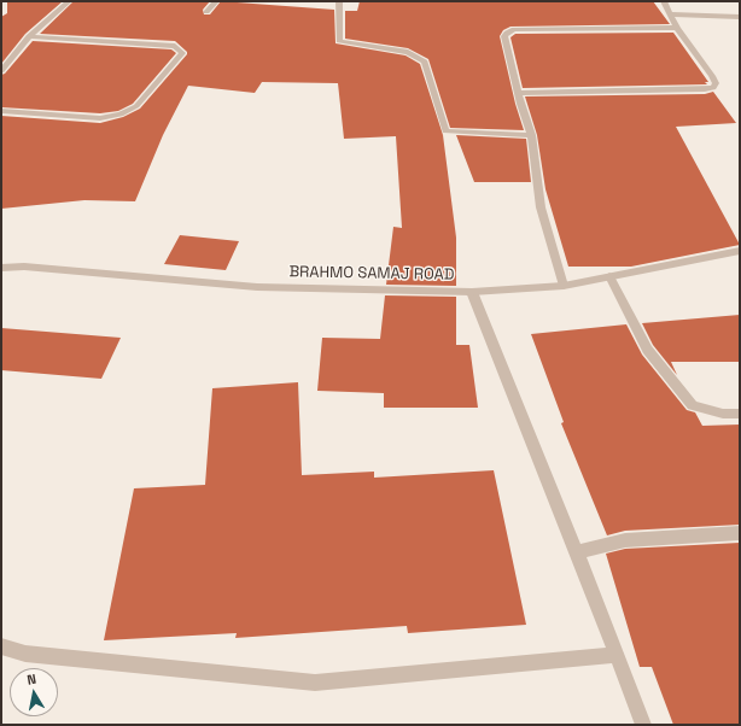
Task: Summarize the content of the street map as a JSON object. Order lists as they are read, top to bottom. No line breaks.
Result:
{"streets":{"street":["BRAHMO SAMAJ ROAD"]},"north":"top"}
